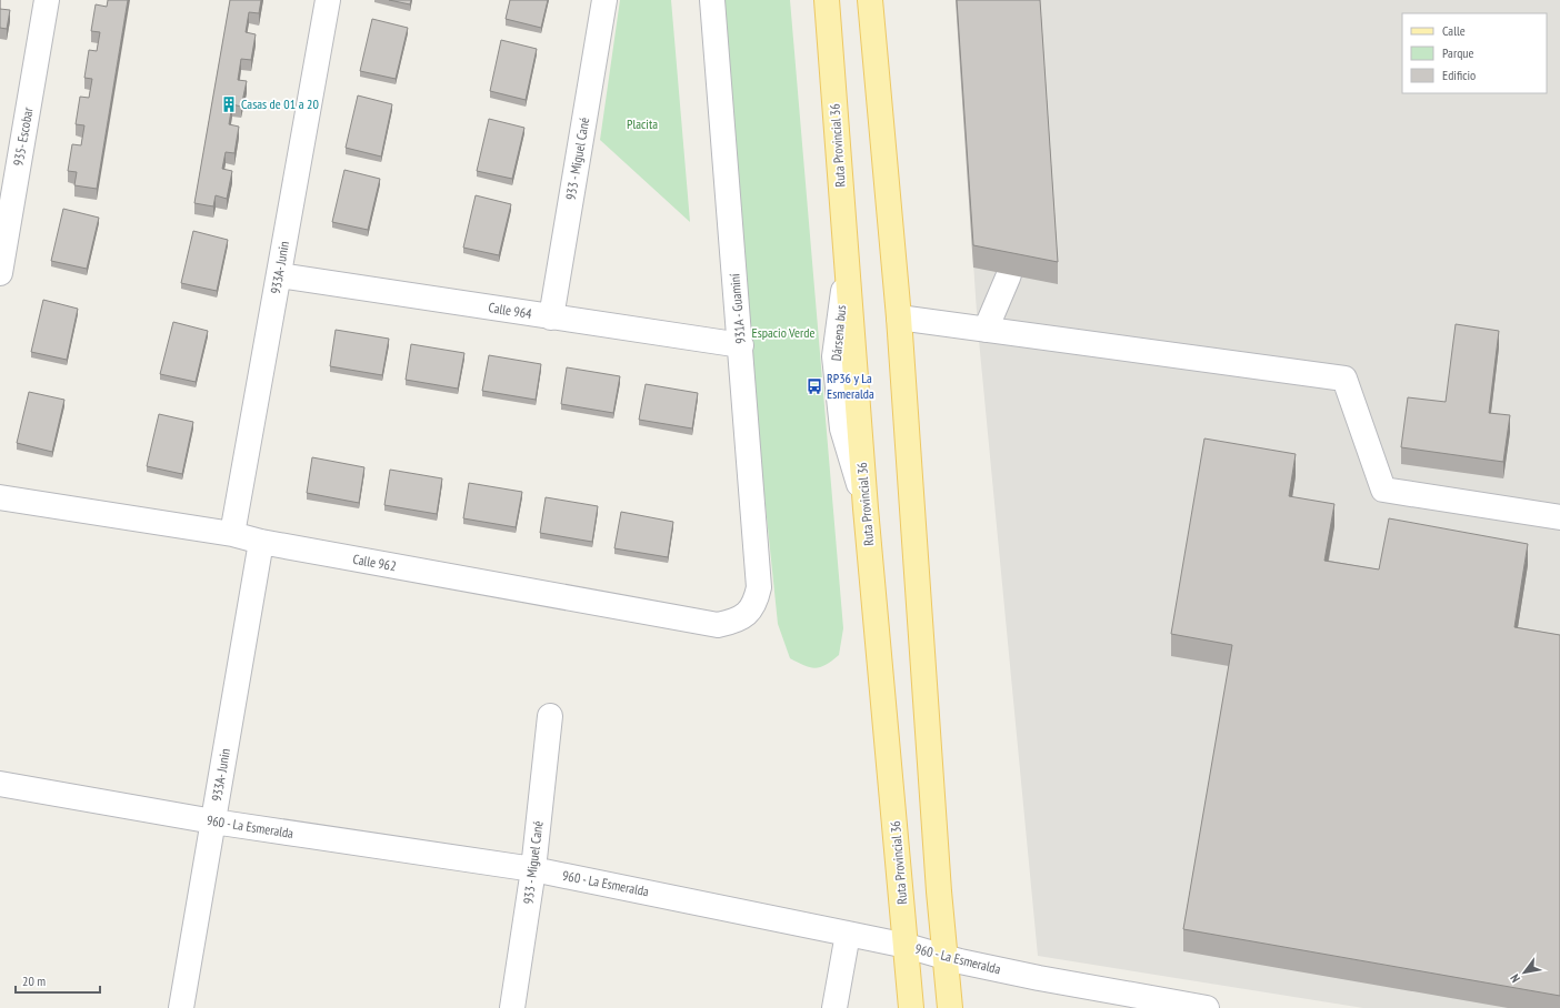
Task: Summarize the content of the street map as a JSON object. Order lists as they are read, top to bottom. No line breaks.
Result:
{"streets":{"main road":["Ruta Provincial 36"],"street":["935- Escobar","933 - Miguel Cané","933A- Junin","931A - Guaminí","Calle 964","Calle 962","960 - La Esmeralda"]},"crossings":[["Ruta Provincial 36","960 - La Esmeralda"],["933 - Miguel Cané","Calle 964"],["933 - Miguel Cané","960 - La Esmeralda"],["933A- Junin","Calle 964"],["933A- Junin","Calle 962"],["933A- Junin","960 - La Esmeralda"],["931A - Guaminí","Calle 964"],["931A - Guaminí","Calle 962"]],"parks":["Placita","Espacio Verde"],"places":{"building":["Casas de 01 a 20"],"bus stop":["RP36 y La Esmeralda"]},"legend":["Calle","Parque","Edificio"],"scale_bar":"20 m","north":"bottom left"}
